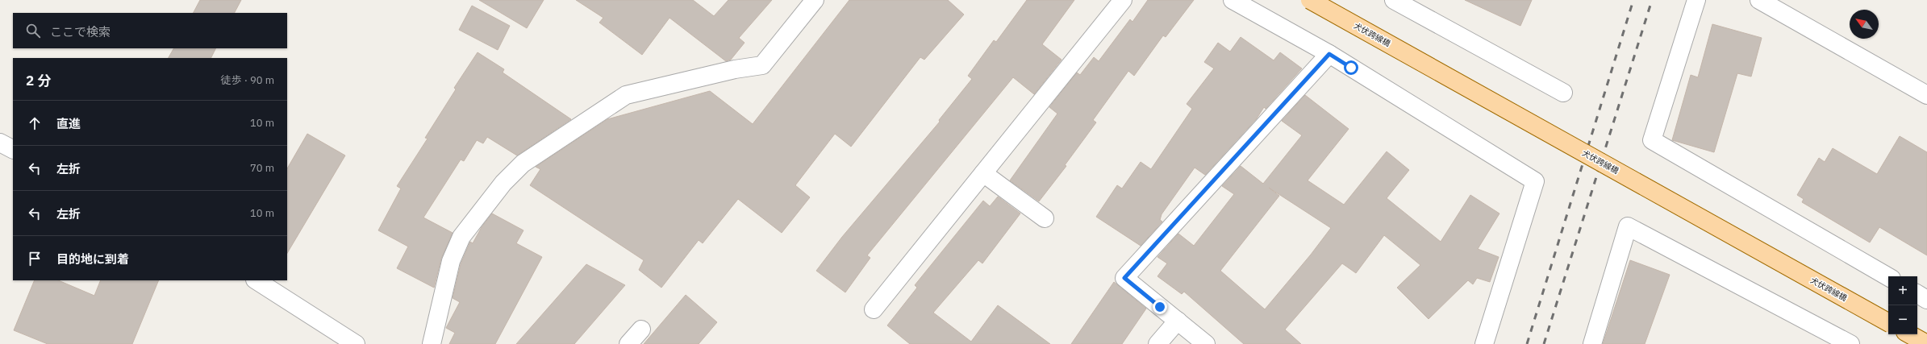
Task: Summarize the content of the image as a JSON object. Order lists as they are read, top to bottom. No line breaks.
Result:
{"streets":{"main road":["犬伏跨線橋"]},"north":"top left","page":{"search":"ここで検索","heading":["2 分","徒歩 · 90 m"],"list":[["直進","10 m"],["左折","70 m"],["左折","10 m"],"目的地に到着"],"map_buttons":["+","−"]}}
